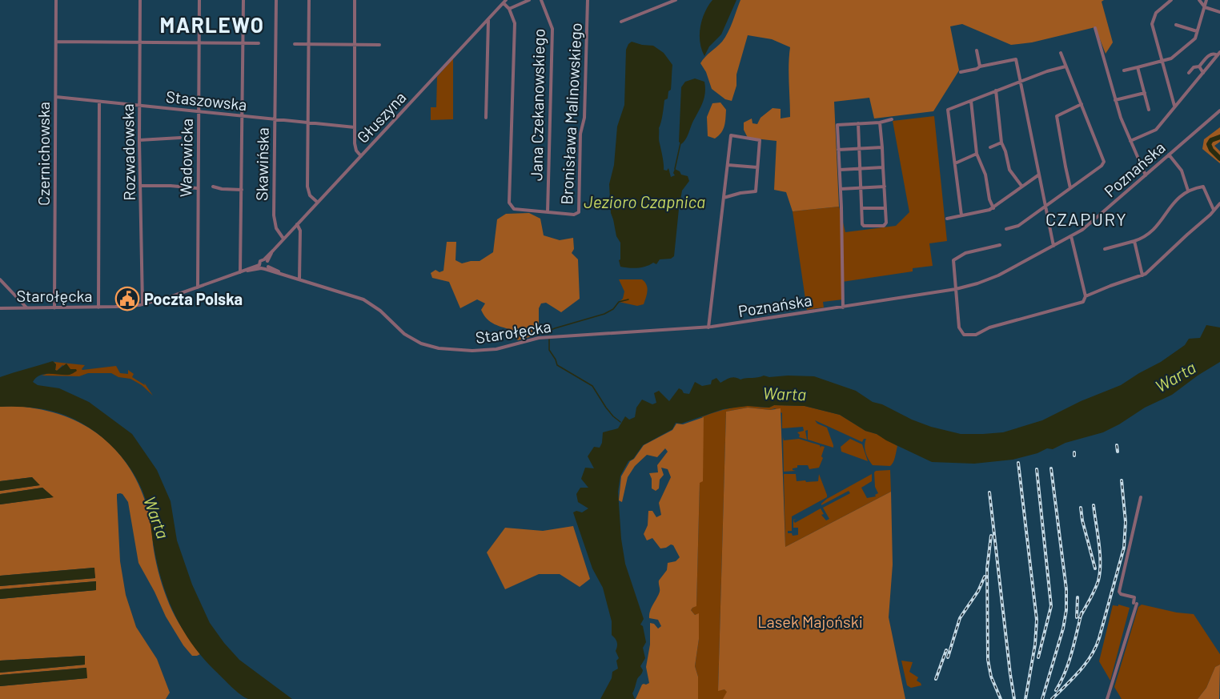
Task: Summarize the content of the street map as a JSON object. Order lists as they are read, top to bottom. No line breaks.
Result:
{"streets":{"street":["Staszowska","Jana Czekanowskiego","Bronisława Malinowskiego","Głuszyna","Rozwadowska","Czernichowska","Wadowicka","Skawińska","Poznańska","Starołęcka"]},"crossings":[["Staszowska","Rozwadowska"],["Staszowska","Czernichowska"],["Staszowska","Wadowicka"],["Staszowska","Skawińska"],["Jana Czekanowskiego","Bronisława Malinowskiego"],["Głuszyna","Skawińska"],["Głuszyna","Starołęcka"],["Rozwadowska","Starołęcka"],["Czernichowska","Starołęcka"],["Wadowicka","Starołęcka"],["Poznańska","Starołęcka"]],"districts":["MARLEWO","CZAPURY"],"water":["Jezioro Czapnica","Warta"],"parks":["Lasek Majoński"],"places":{"public building":["Poczta Polska"]}}
